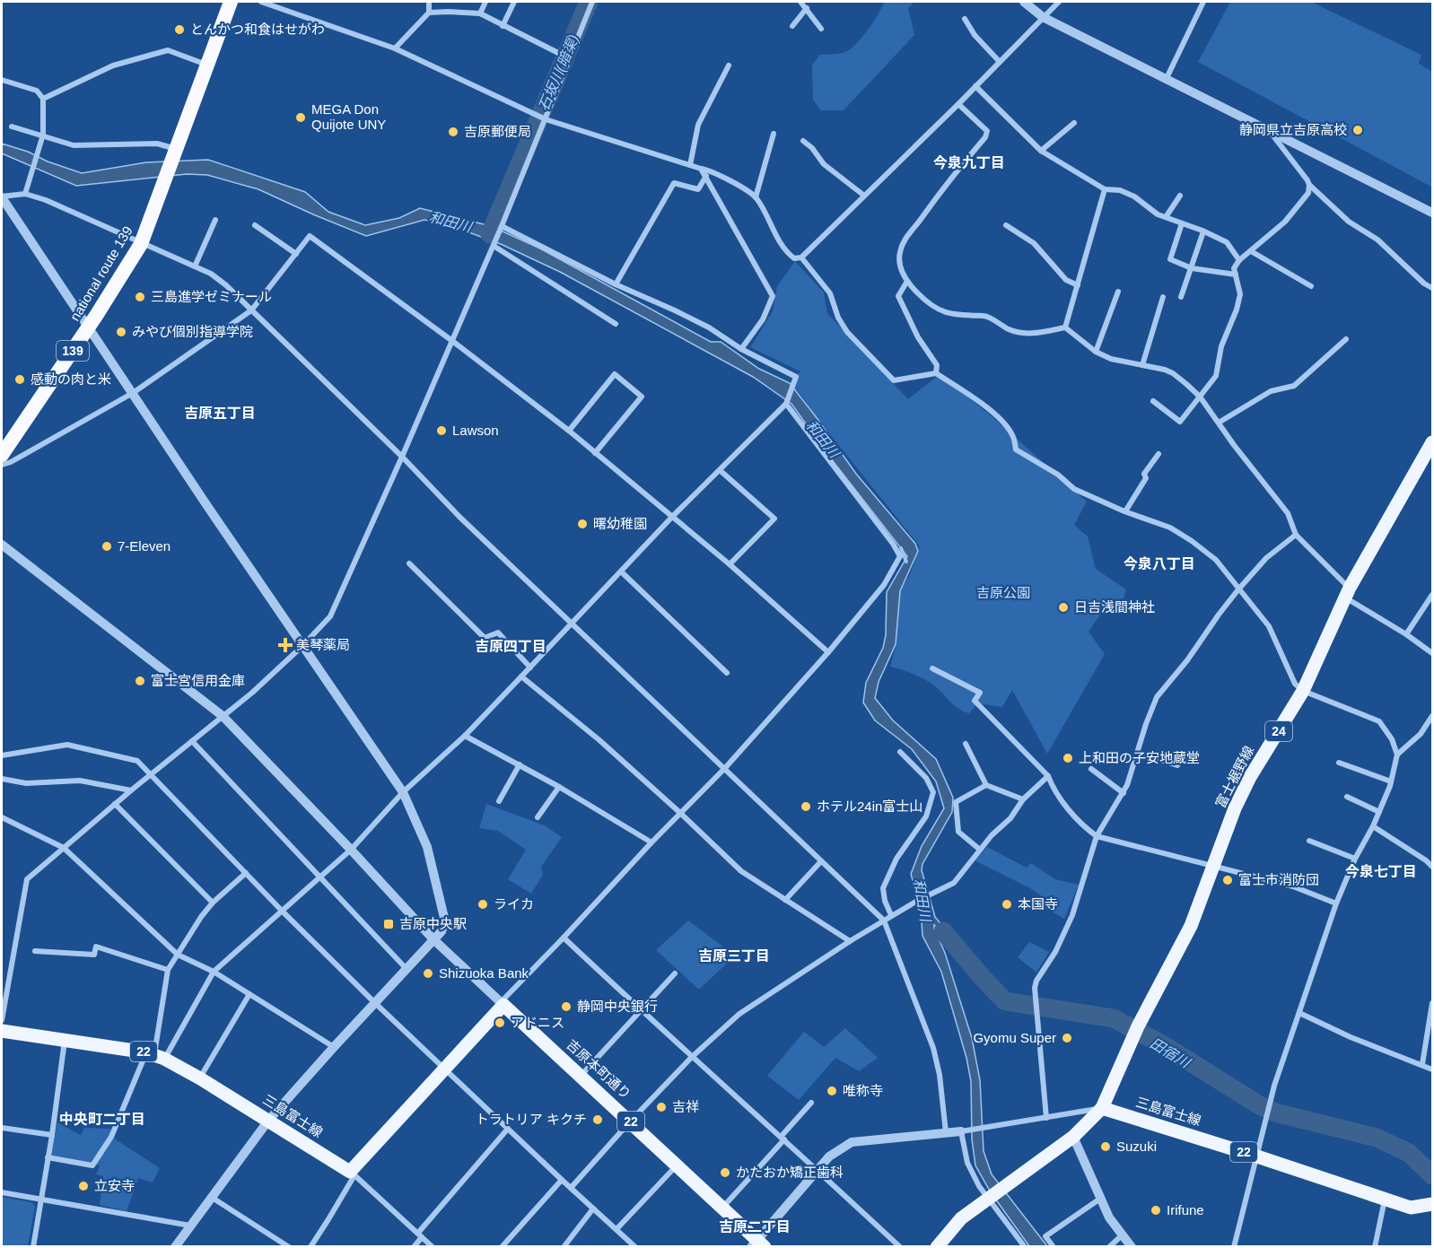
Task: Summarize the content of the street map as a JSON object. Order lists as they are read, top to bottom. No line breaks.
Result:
{"streets":{"highway":["national route 139","139"],"main road":["24","富士裾野線","22","吉原本町通り","三島富士線"]},"crossings":[["富士裾野線","三島富士線"]],"districts":["今泉九丁目","吉原五丁目","今泉八丁目","吉原四丁目","今泉七丁目","吉原三丁目","中央町二丁目","吉原二丁目"],"water":["石坂川(暗渠)","和田川","田宿川"],"parks":["吉原公園"],"places":{"other":["とんかつ和食はせがわ","MEGA Don Quijote UNY","静岡県立吉原高校","吉原郵便局","三島進学ゼミナール","みやび個別指導学院","感動の肉と米","Lawson","曙幼稚園","7-Eleven","日吉浅間神社","富士宮信用金庫","上和田の子安地蔵堂","ホテル24in富士山","富士市消防団","ライカ","本国寺","Shizuoka Bank","静岡中央銀行","アドニス","Gyomu Super","唯称寺","吉祥","トラトリア キクチ","Suzuki","かたおか矯正歯科","立安寺","Irifune"],"health":["美琴薬局"],"transit":["吉原中央駅"]}}
